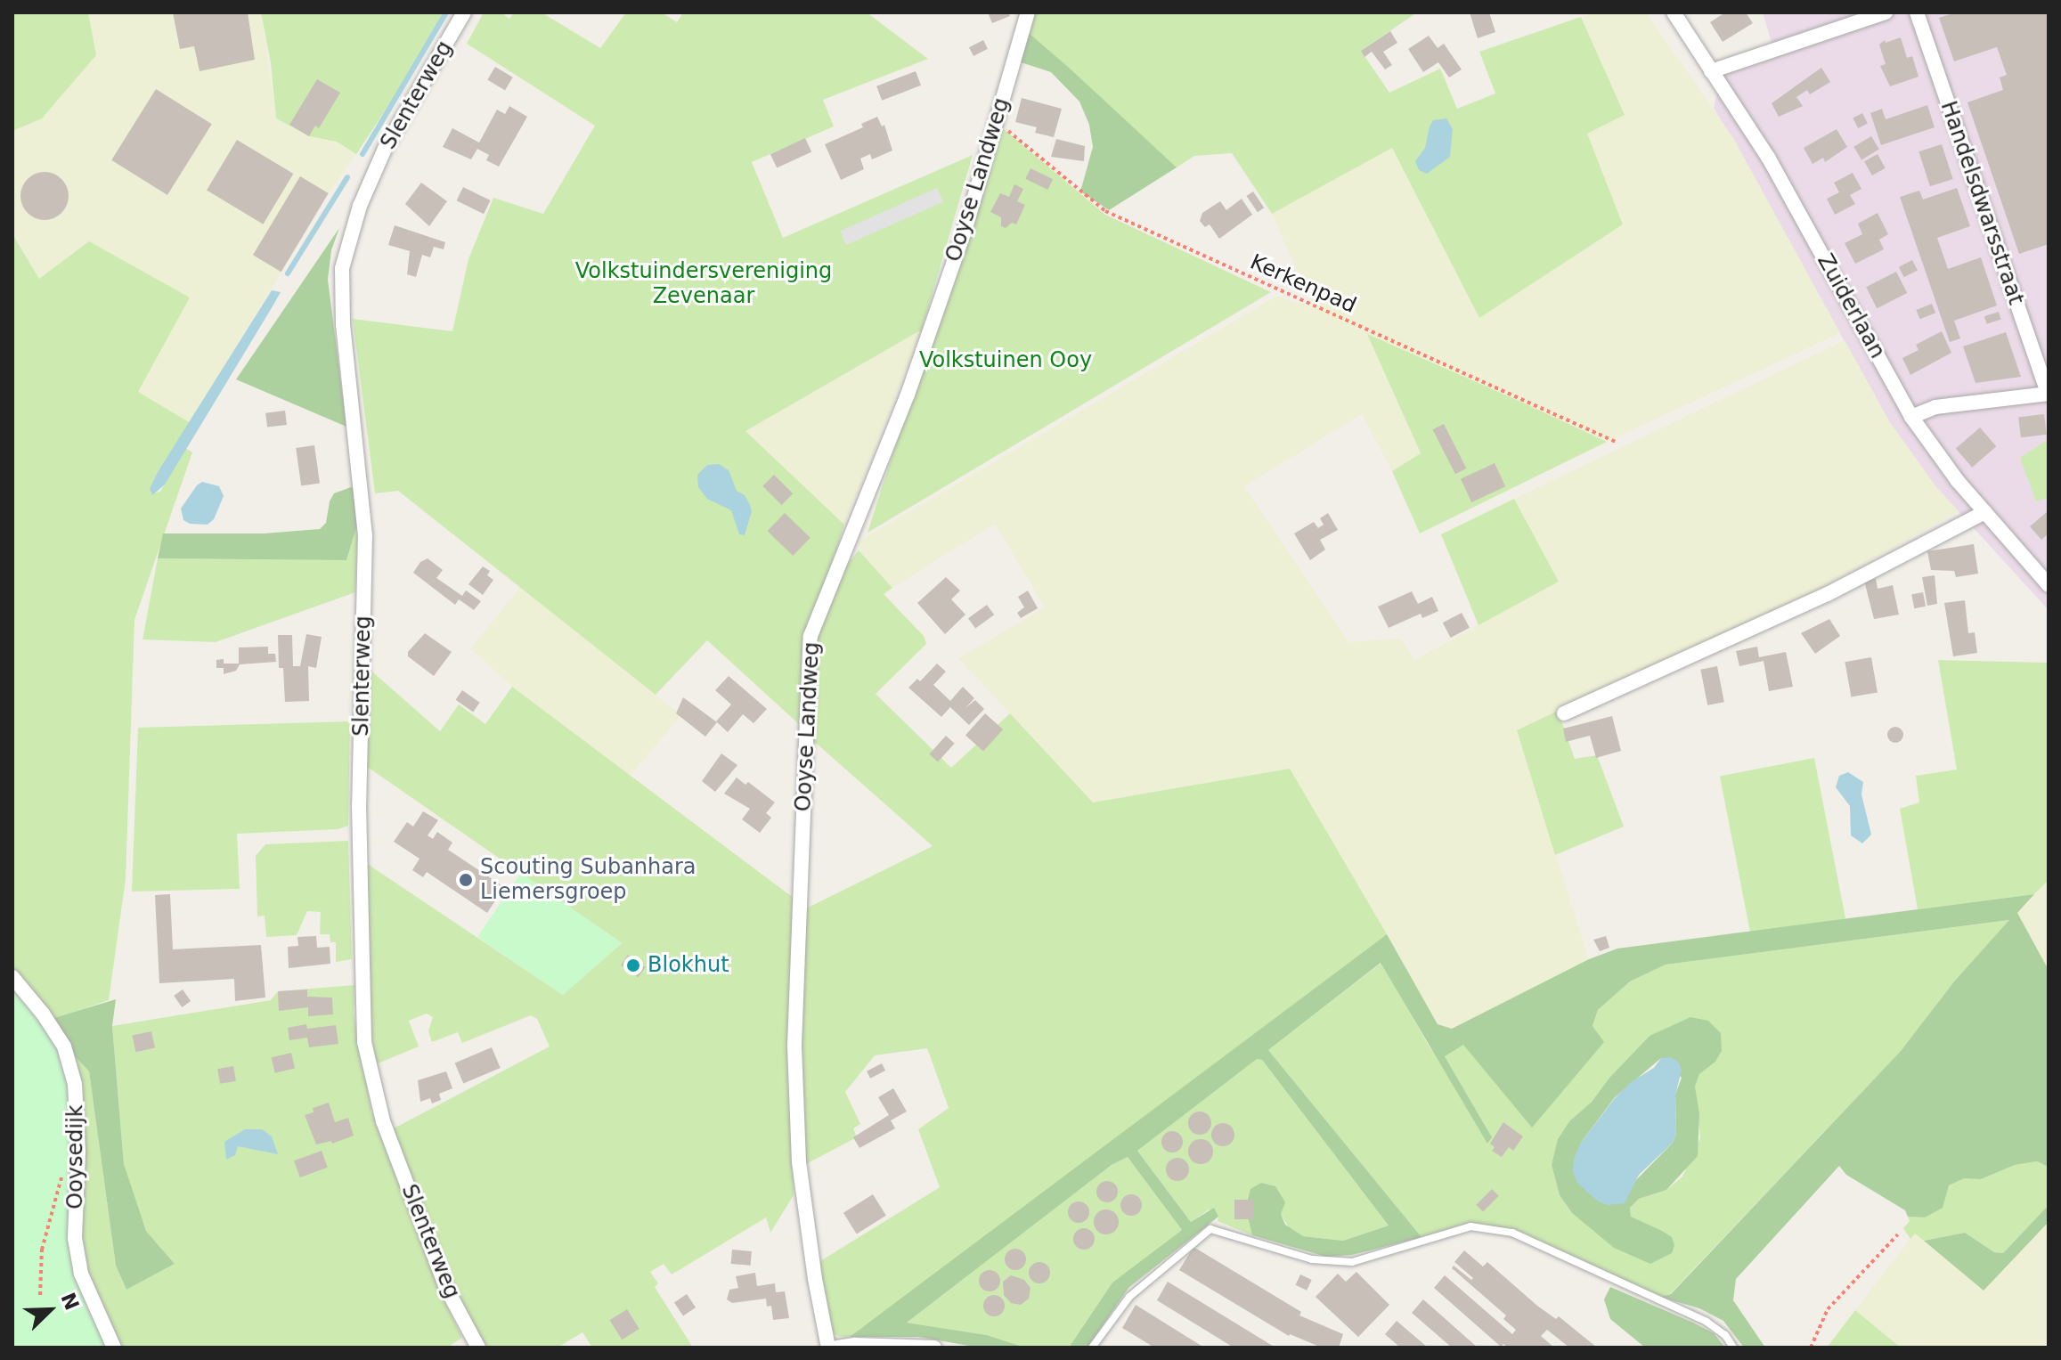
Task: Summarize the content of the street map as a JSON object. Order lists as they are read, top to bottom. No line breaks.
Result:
{"streets":{"street":["Slenterweg","Ooyse Landweg","Handelsdwarsstraat","Zuiderlaan","Ooysedijk"],"path":["Kerkenpad"]},"crossings":[["Ooyse Landweg","Kerkenpad"]],"parks":["Volkstuindersvereniging Zevenaar","Volkstuinen Ooy"],"places":["Scouting Subanhara Liemersgroep","Blokhut"],"north":"top right"}
